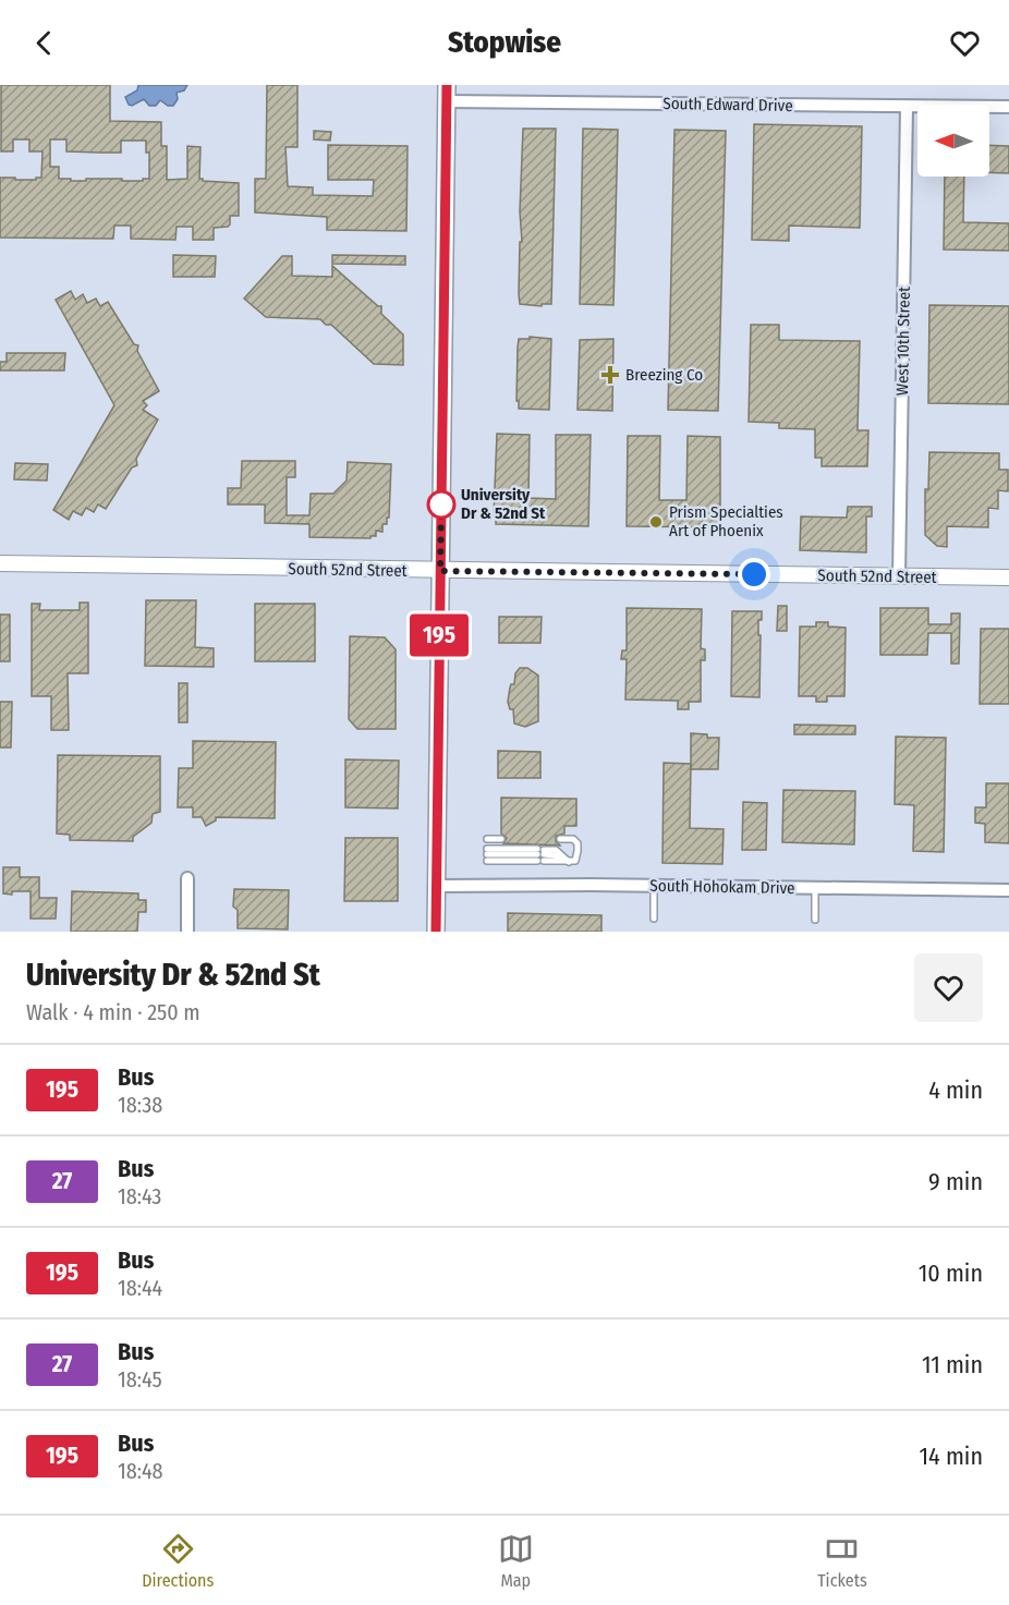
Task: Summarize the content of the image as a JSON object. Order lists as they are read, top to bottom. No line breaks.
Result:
{"streets":{"main road":["South 52nd Street"],"street":["South Edward Drive","West 10th Street","South Hohokam Drive"]},"crossings":[["South Edward Drive","West 10th Street"],["West 10th Street","South 52nd Street"]],"places":{"health":["Breezing Co"],"other":["University Dr & 52nd St","Prism Specialties Art of Phoenix"]},"lines":["bus line 195"],"north":"left","page":{"header":"Stopwise","on_map":"195","heading":["University Dr & 52nd St","Walk · 4 min · 250 m"],"list":[{"mark":"195","name":"Bus","note":"18:38","value":"4 min"},{"mark":"27","name":"Bus","note":"18:43","value":"9 min"},{"mark":"195","name":"Bus","note":"18:44","value":"10 min"},{"mark":"27","name":"Bus","note":"18:45","value":"11 min"},{"mark":"195","name":"Bus","note":"18:48","value":"14 min"}],"tabs":["Directions","Map","Tickets"]}}
